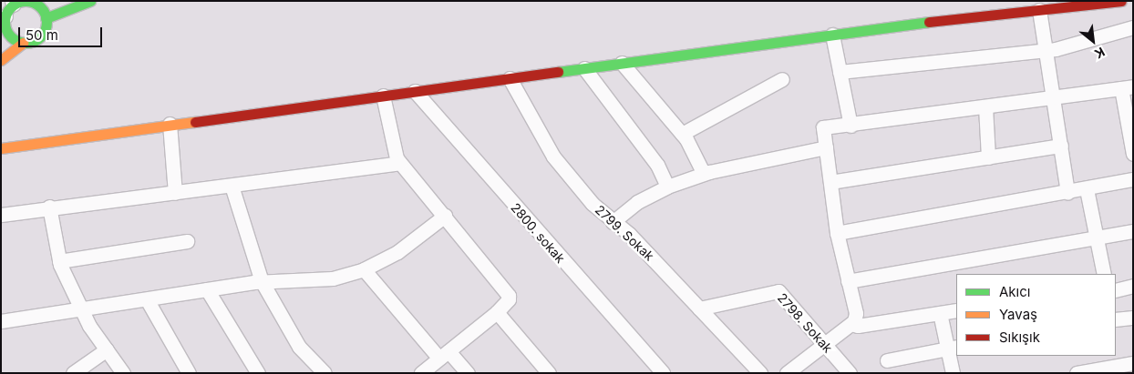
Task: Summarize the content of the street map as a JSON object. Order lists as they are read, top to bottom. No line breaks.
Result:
{"streets":{"street":["2800. sokak","2799. Sokak","2798. Sokak"]},"crossings":[["2799. Sokak","2798. Sokak"]],"legend":["Akıcı","Yavaş","Sıkışık"],"scale_bar":"50 m","north":"bottom right"}
